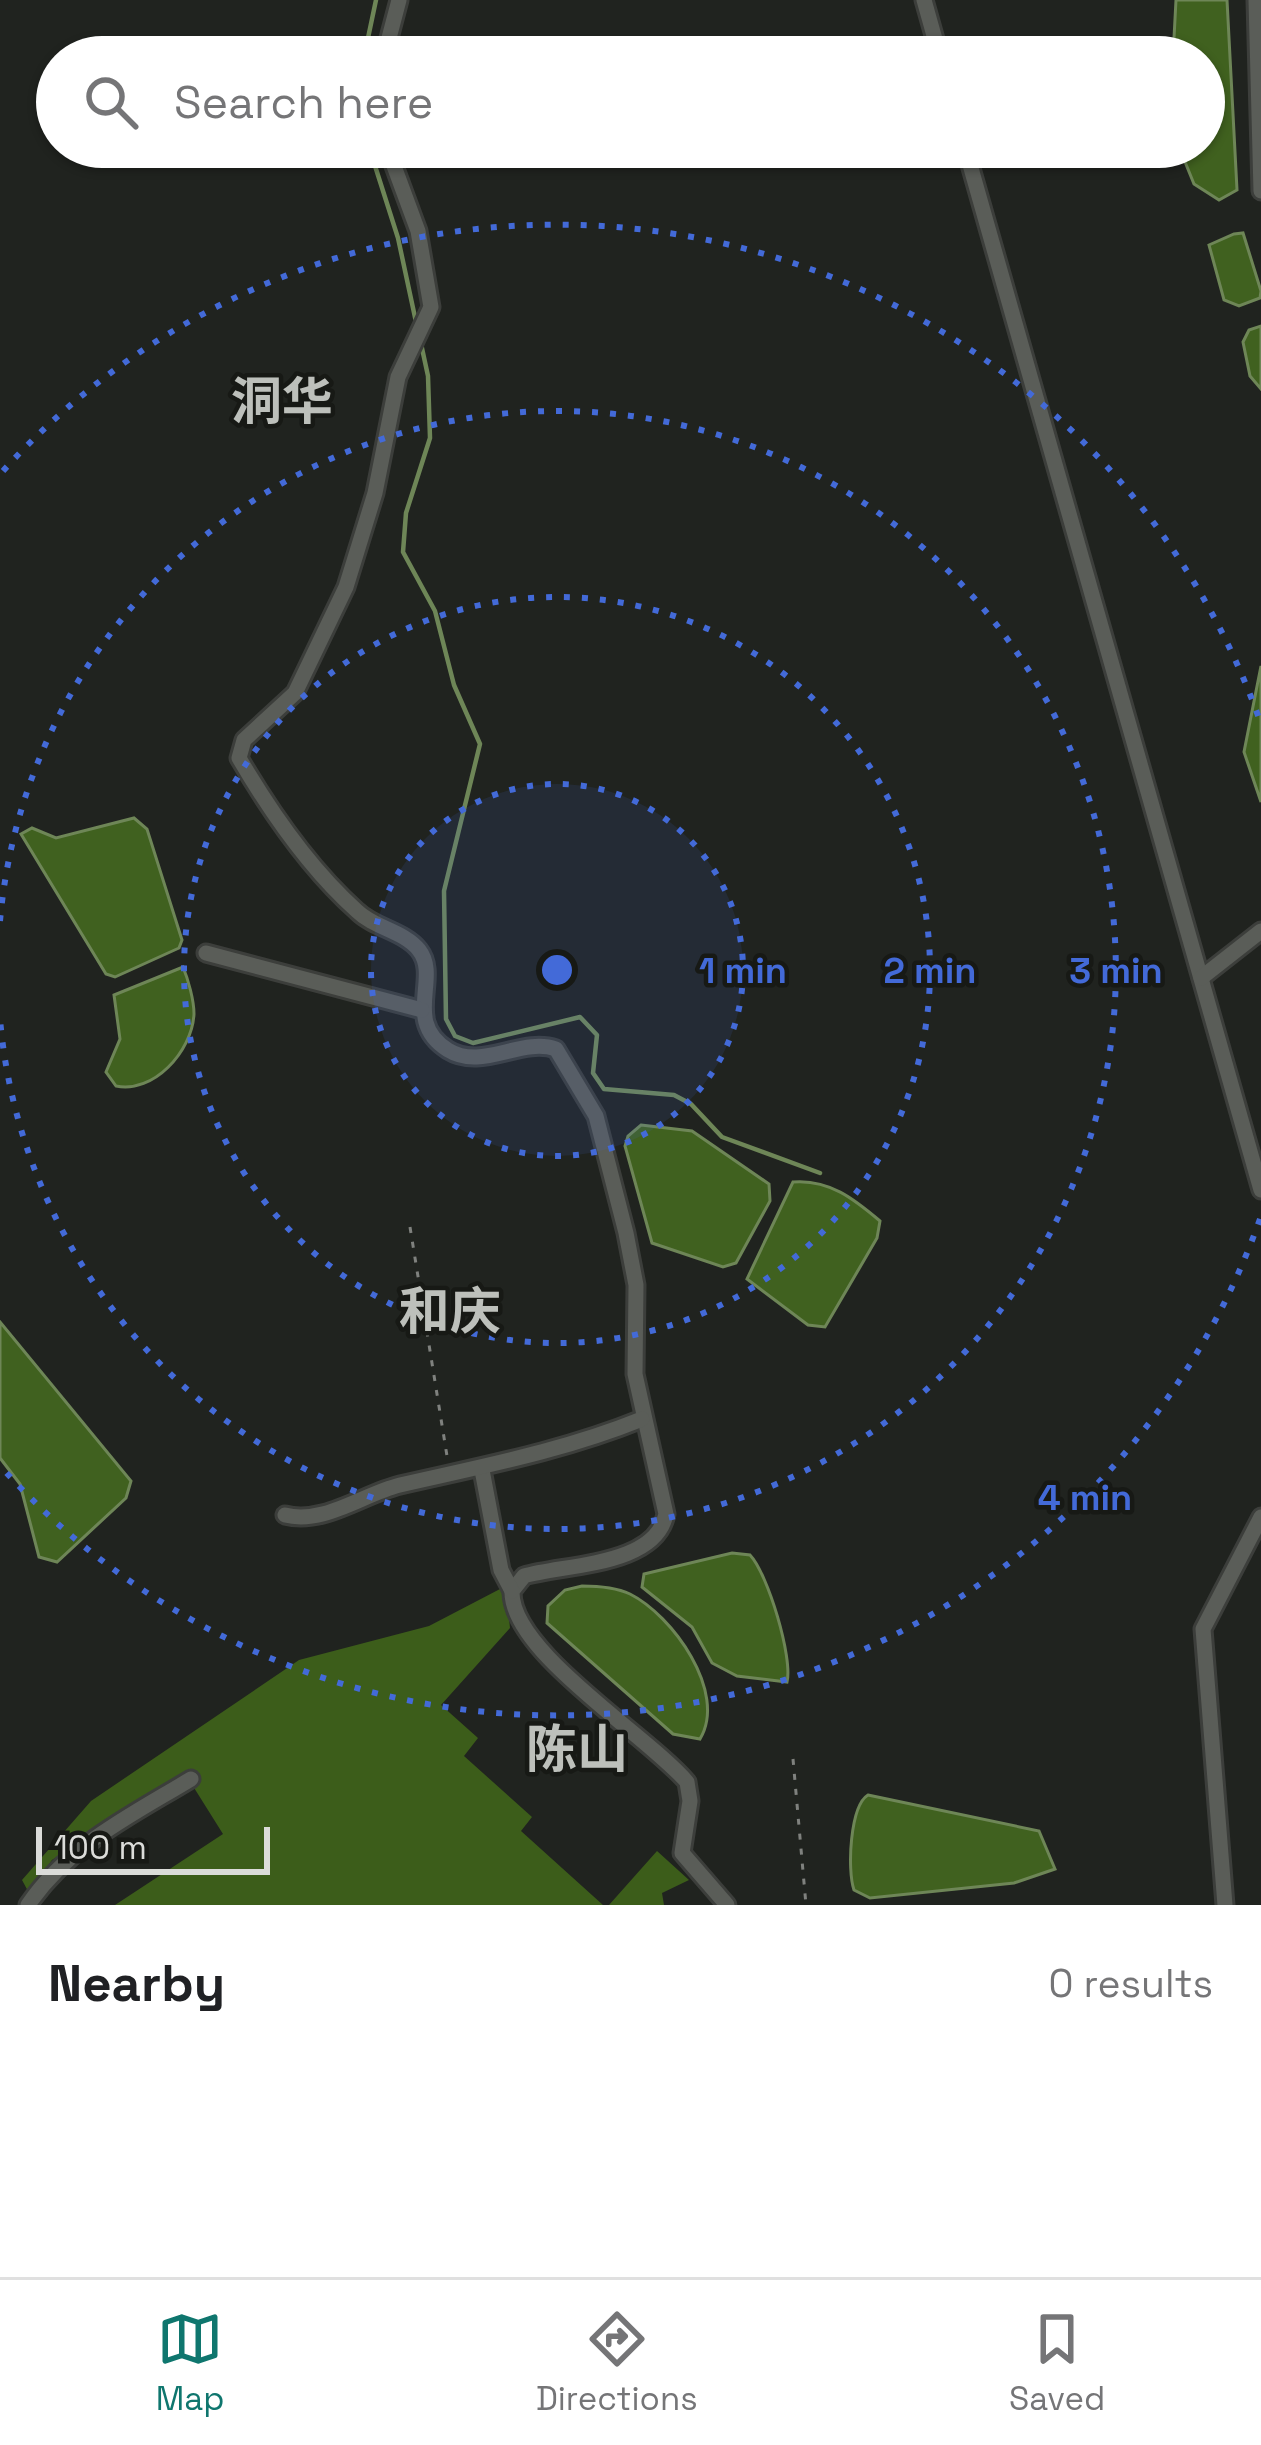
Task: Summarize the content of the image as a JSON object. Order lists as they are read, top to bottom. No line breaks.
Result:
{"districts":["洞华","和庆","陈山"],"scale_bar":"100 m","page":{"search":"Search here","scale":"100 m","heading":["Nearby","0 results"],"nav":["Map","Directions","Saved"]},"rings":["1 min","2 min","3 min","4 min"]}
